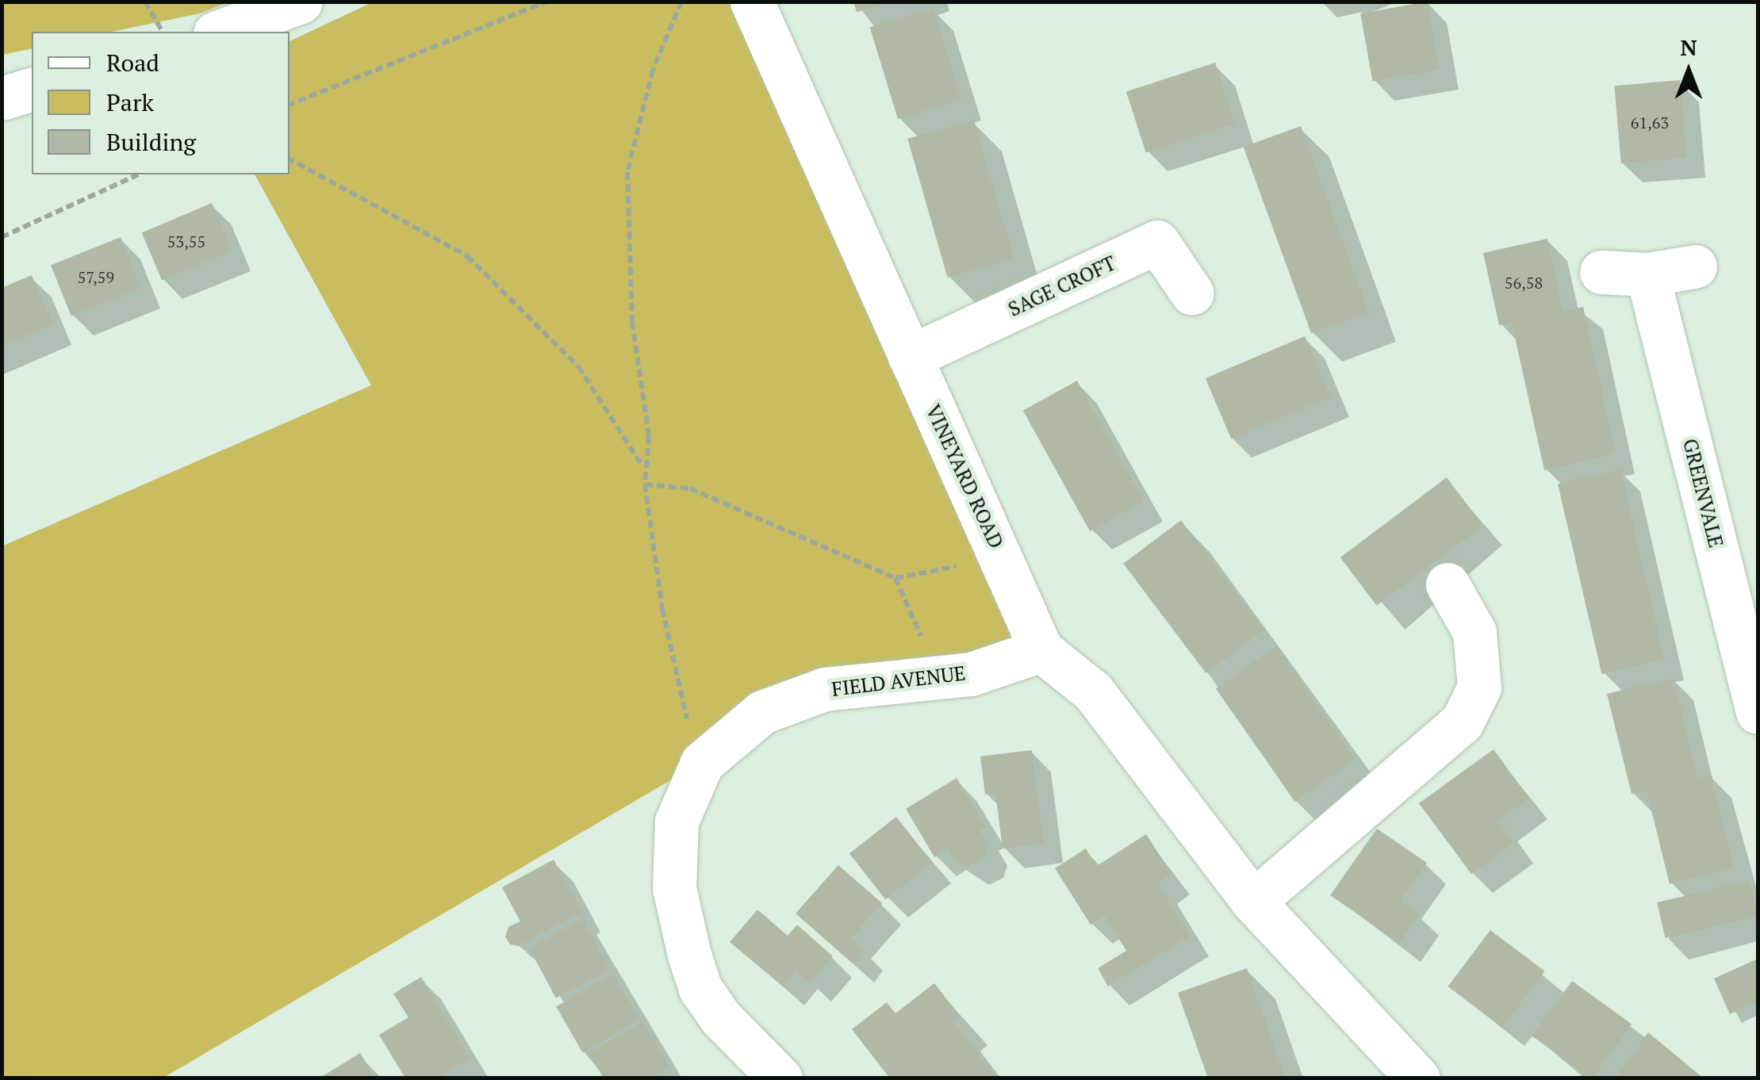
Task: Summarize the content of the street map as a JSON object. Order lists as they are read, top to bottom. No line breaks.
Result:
{"streets":{"street":["SAGE CROFT","VINEYARD ROAD","GREENVALE","FIELD AVENUE"]},"crossings":[["SAGE CROFT","VINEYARD ROAD"],["VINEYARD ROAD","FIELD AVENUE"]],"house_numbers":["61,63","53,55","57,59","56,58"],"legend":["Road","Park","Building"],"north":"top"}
